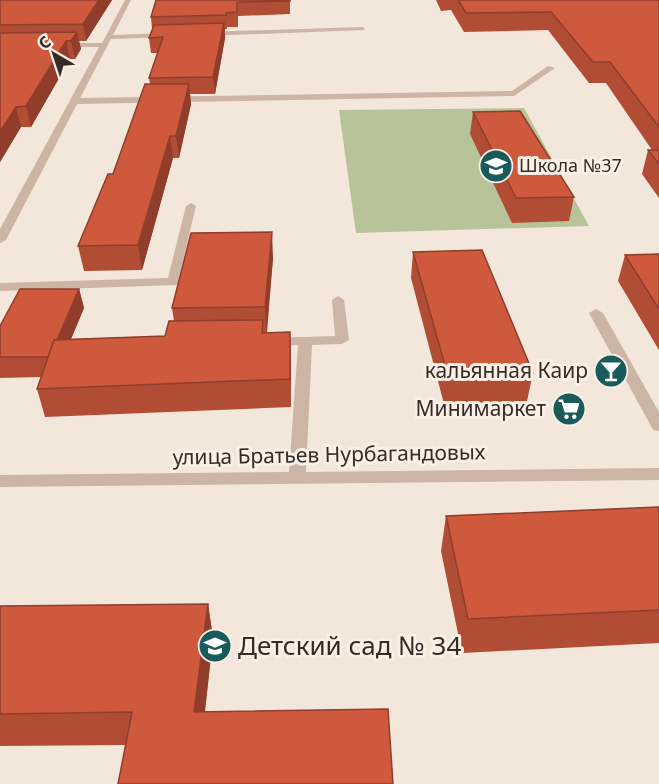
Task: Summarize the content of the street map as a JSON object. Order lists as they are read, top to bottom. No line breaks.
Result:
{"streets":{"street":["улица Братьев Нурбагандовых"]},"places":{"school or university":["Школа №37","Детский сад № 34"],"bar":["кальянная Каир"],"supermarket":["Минимаркет"]},"north":"top left"}
